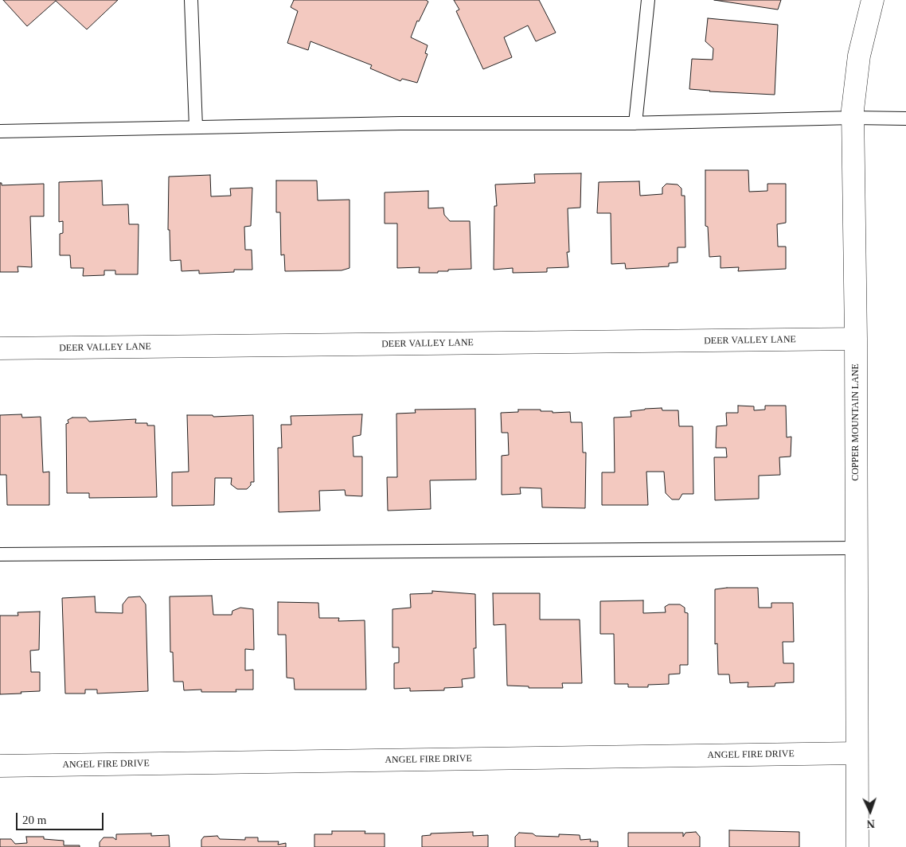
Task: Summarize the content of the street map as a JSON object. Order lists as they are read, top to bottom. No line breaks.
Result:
{"streets":{"street":["DEER VALLEY LANE","COPPER MOUNTAIN LANE","ANGEL FIRE DRIVE"]},"crossings":[["DEER VALLEY LANE","COPPER MOUNTAIN LANE"],["COPPER MOUNTAIN LANE","ANGEL FIRE DRIVE"]],"scale_bar":"20 m","north":"bottom"}
